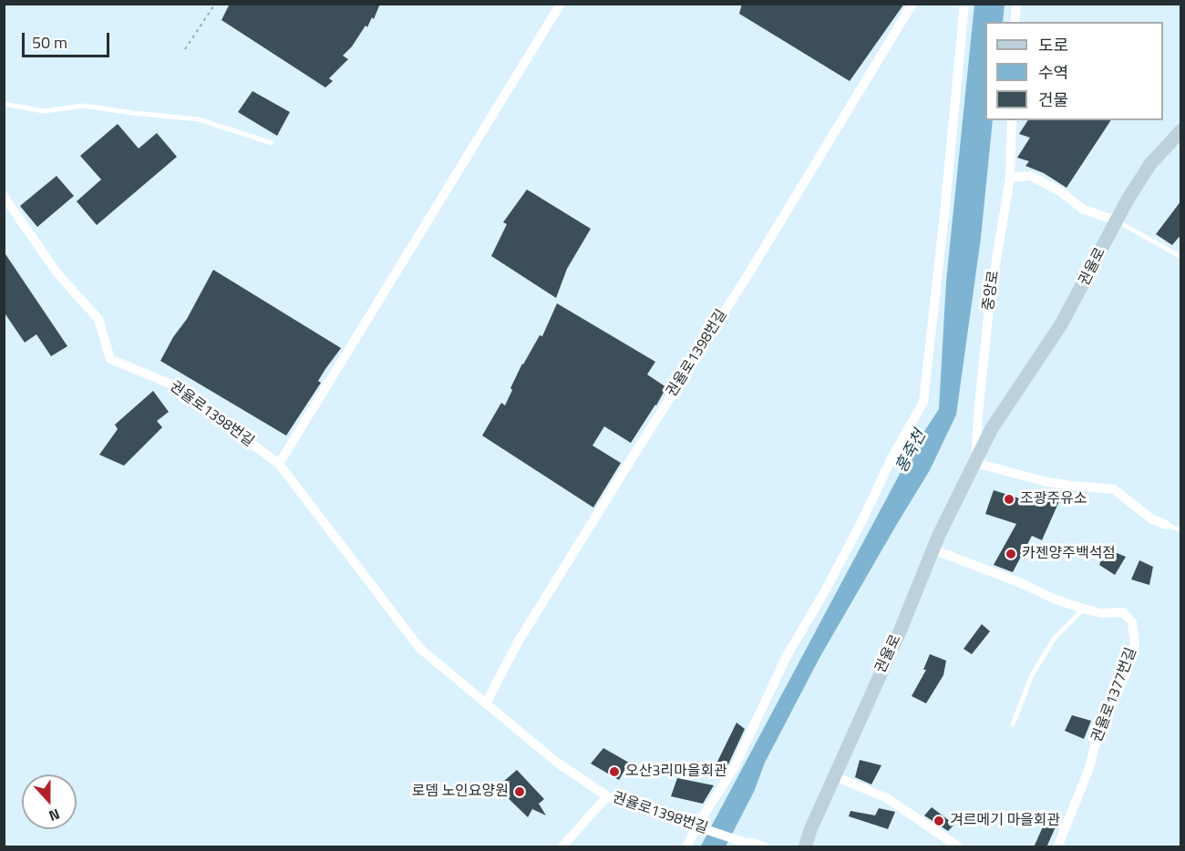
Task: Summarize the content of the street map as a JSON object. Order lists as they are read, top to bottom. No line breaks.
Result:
{"streets":{"main road":["권율로"],"street":["중앙로","권율로1398번길","권율로1377번길"]},"crossings":[["권율로","중앙로"],["권율로","권율로1377번길"]],"water":["홍죽천"],"places":["조광주유소","카젠양주백석점","오산3리마을회관","로뎀 노인요양원","겨르메기 마을회관"],"legend":["도로","수역","건물"],"scale_bar":"50 m","north":"bottom"}
